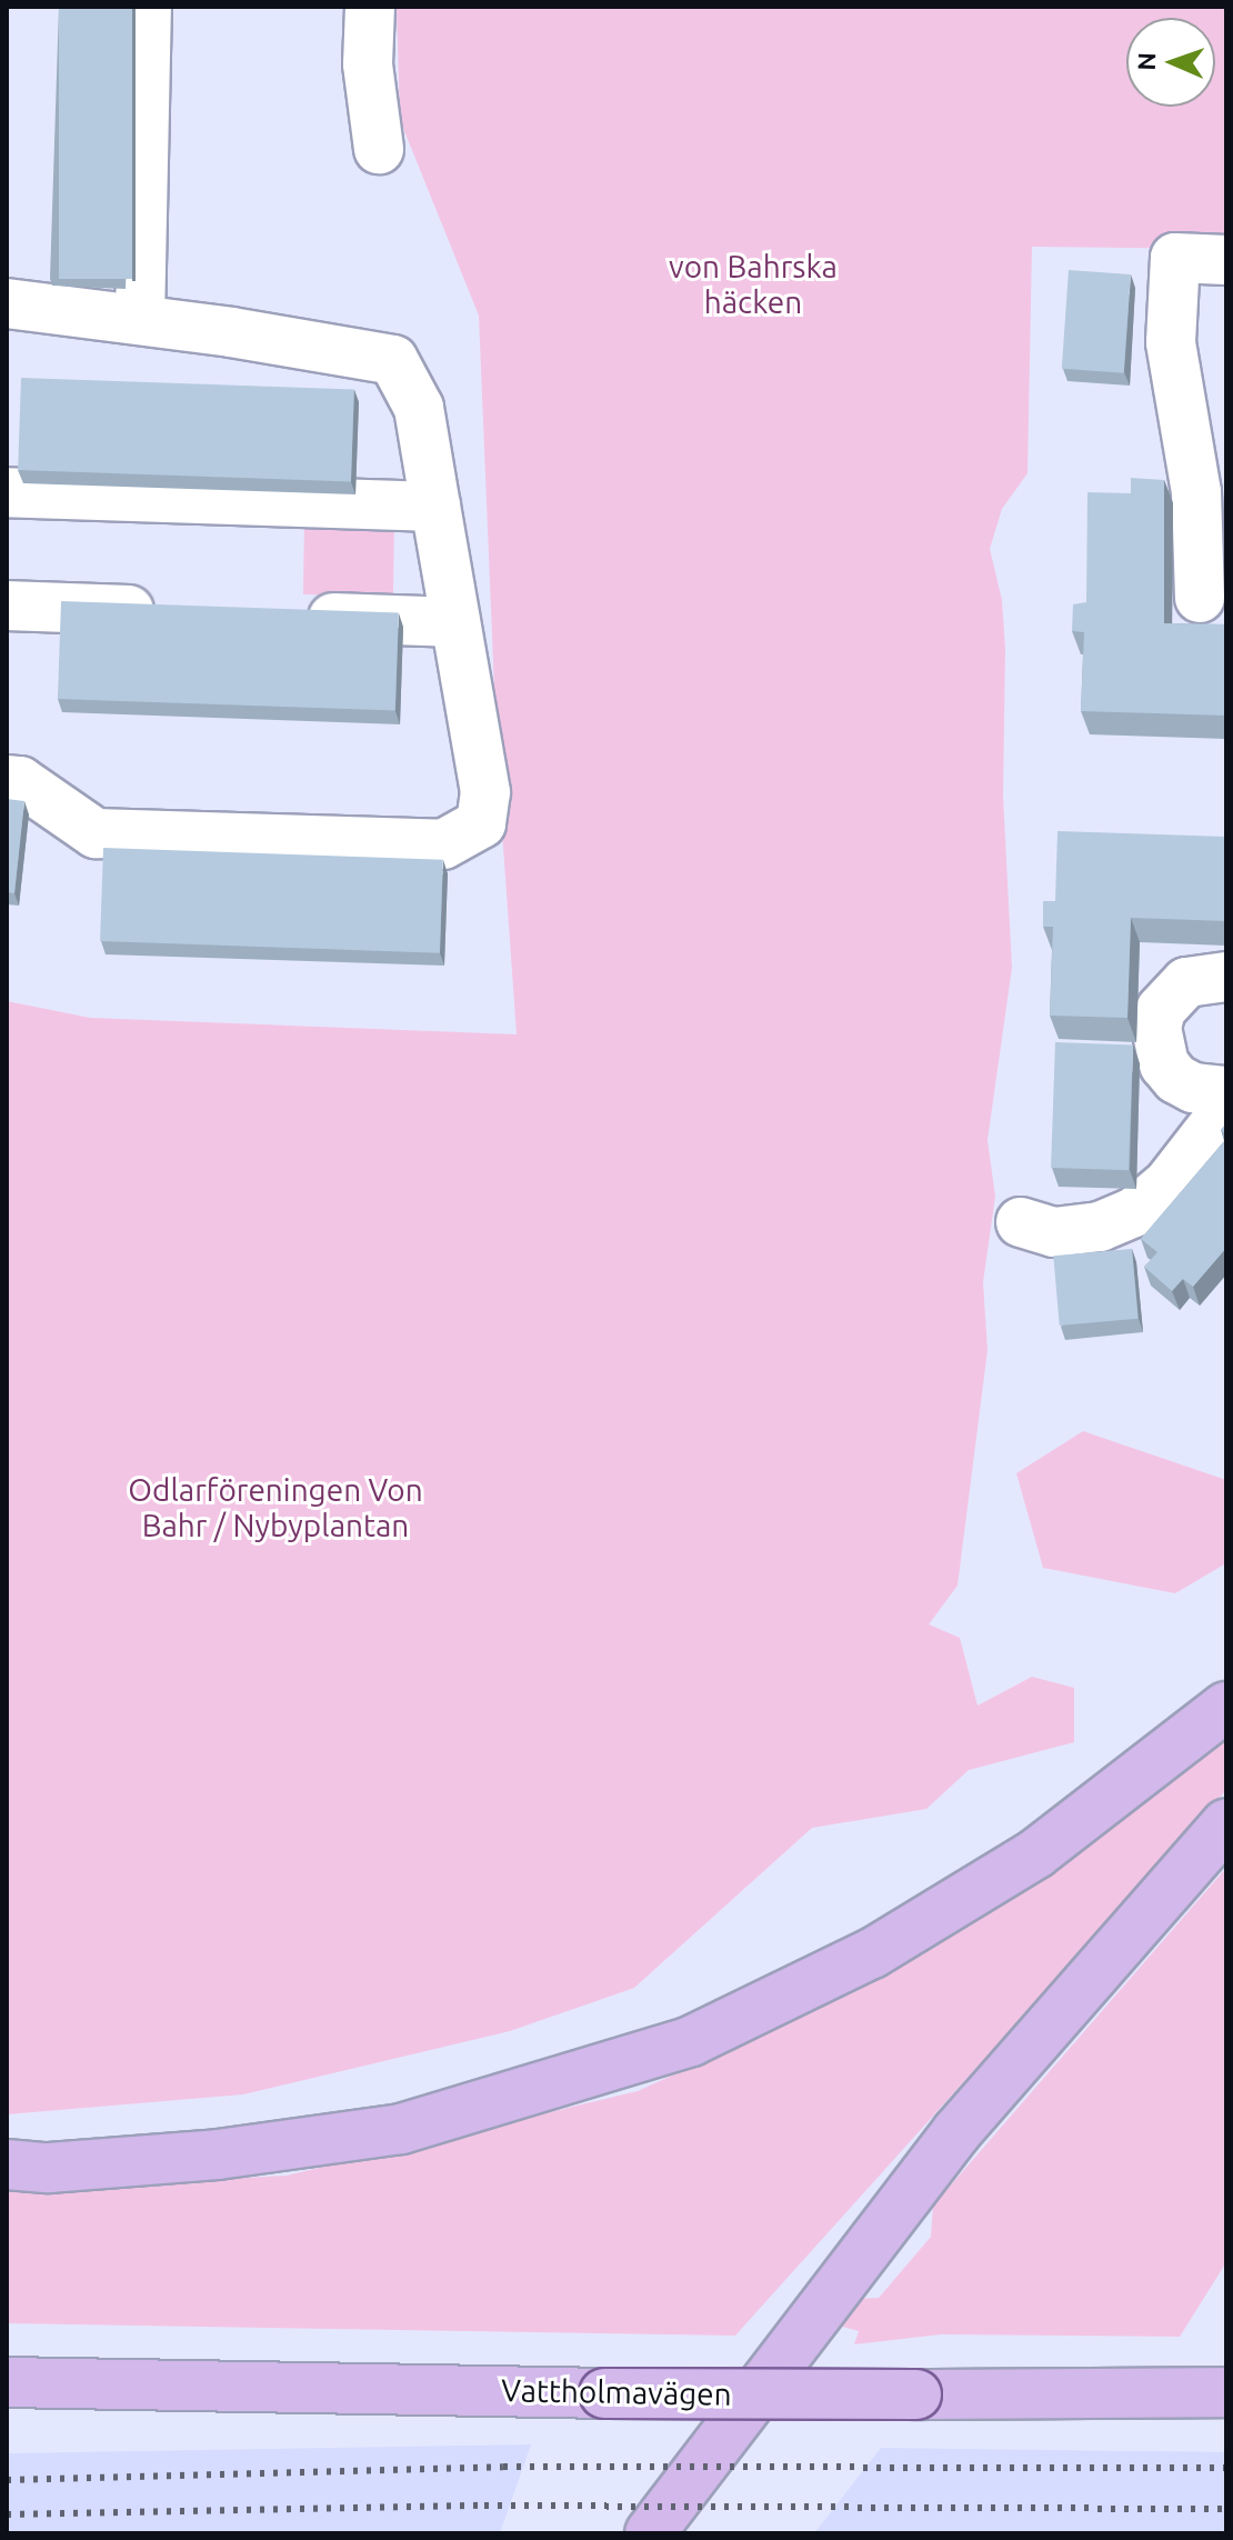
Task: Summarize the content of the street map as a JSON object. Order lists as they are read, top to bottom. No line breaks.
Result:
{"streets":{"main road":["Vattholmavägen"]},"parks":["von Bahrska häcken","Odlarföreningen Von Bahr / Nybyplantan"],"north":"left"}
